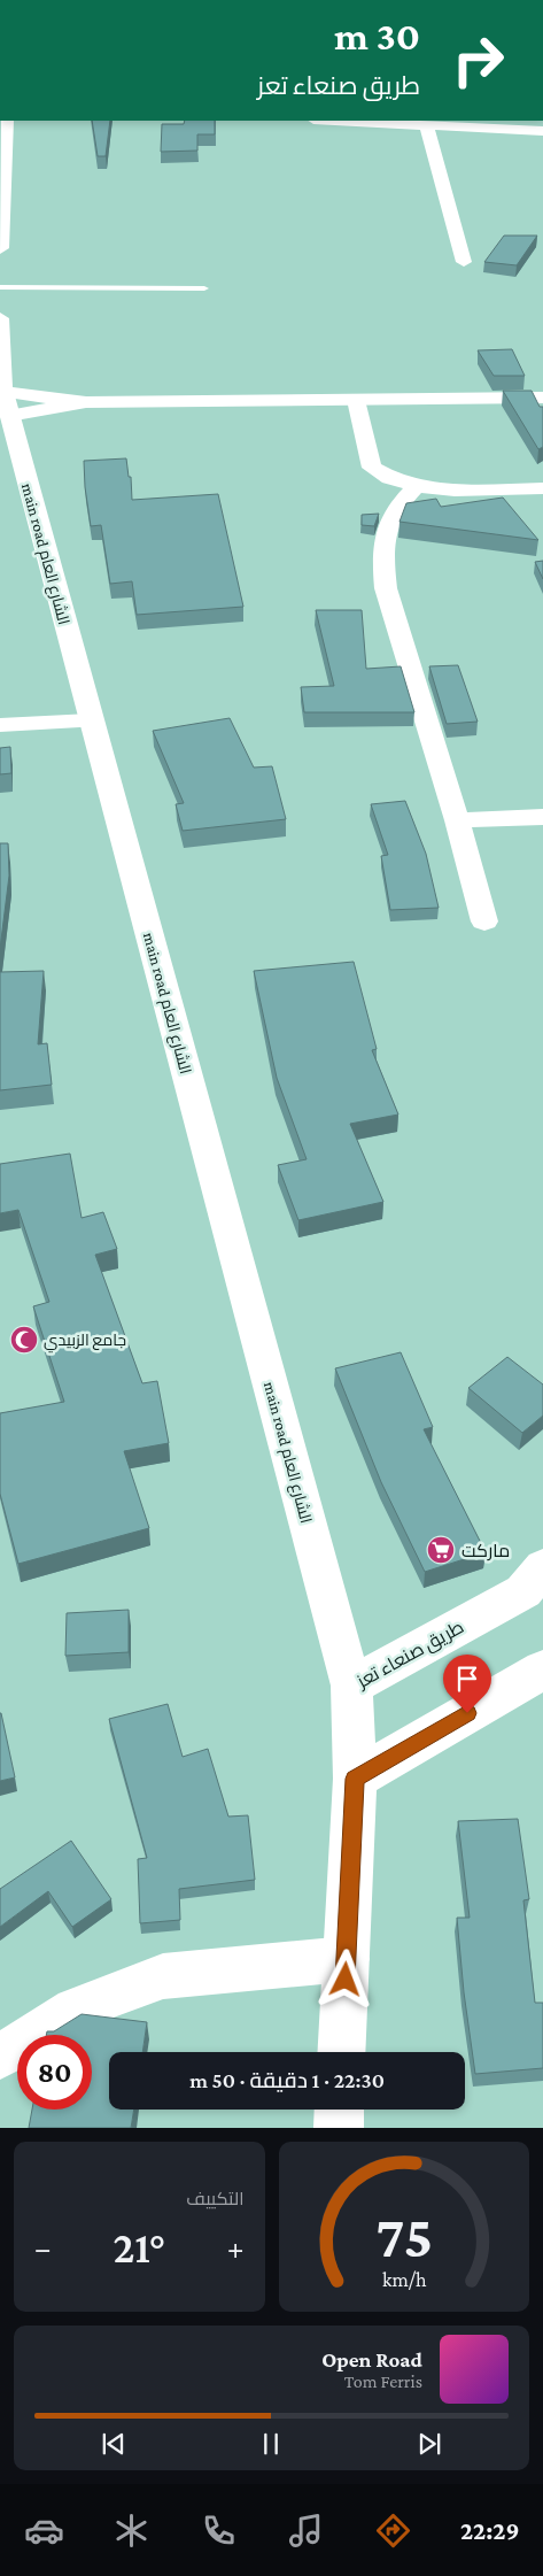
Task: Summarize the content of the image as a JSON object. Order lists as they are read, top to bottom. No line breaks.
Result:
{"streets":{"main road":["main road الشارع العام","طريق صنعاء تعز"]},"crossings":[["main road الشارع العام","طريق صنعاء تعز"]],"places":{"mosque":["جامع الزبيدي"],"supermarket":["ماركت"]},"page":{"turn":["30 m","طريق صنعاء تعز"],"limit":"80","trip":"22:30 · 1 دقيقة · 50 m","tile":"التكييف","heat":["−","21°","+"],"song":["Open Road","Tom Ferris"],"tabs":"22:29","gauge":["75","km/h"]}}
